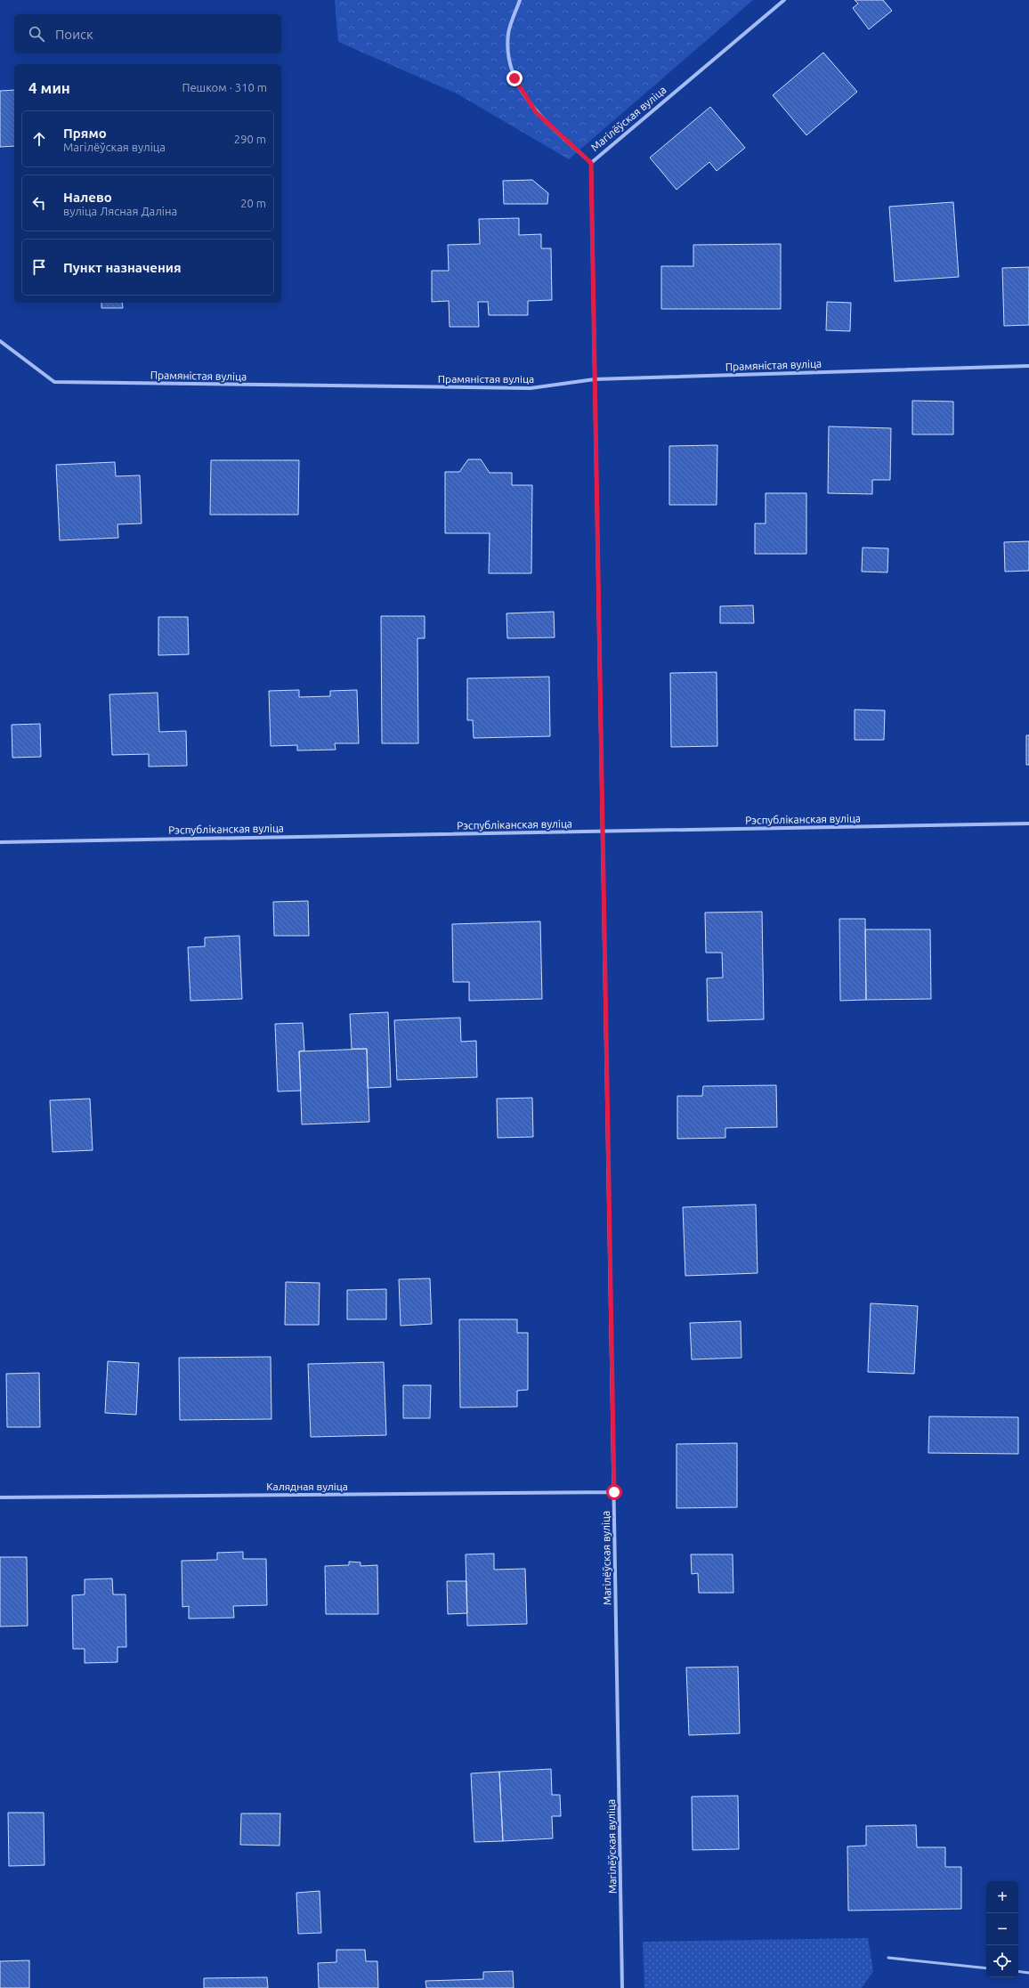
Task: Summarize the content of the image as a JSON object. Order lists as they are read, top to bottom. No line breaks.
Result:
{"streets":{"street":["Магілёўская вуліца","Прамяністая вуліца","Рэспубліканская вуліца","Калядная вуліца"]},"crossings":[["Магілёўская вуліца","Прамяністая вуліца"],["Магілёўская вуліца","Рэспубліканская вуліца"],["Магілёўская вуліца","Калядная вуліца"]],"page":{"search":"Поиск","heading":["4 мин","Пешком · 310 m"],"list":[["Прямо","Магілёўская вуліца","290 m"],["Налево","вуліца Лясная Даліна","20 m"],"Пункт назначения"],"map_buttons":["+","−"]}}
